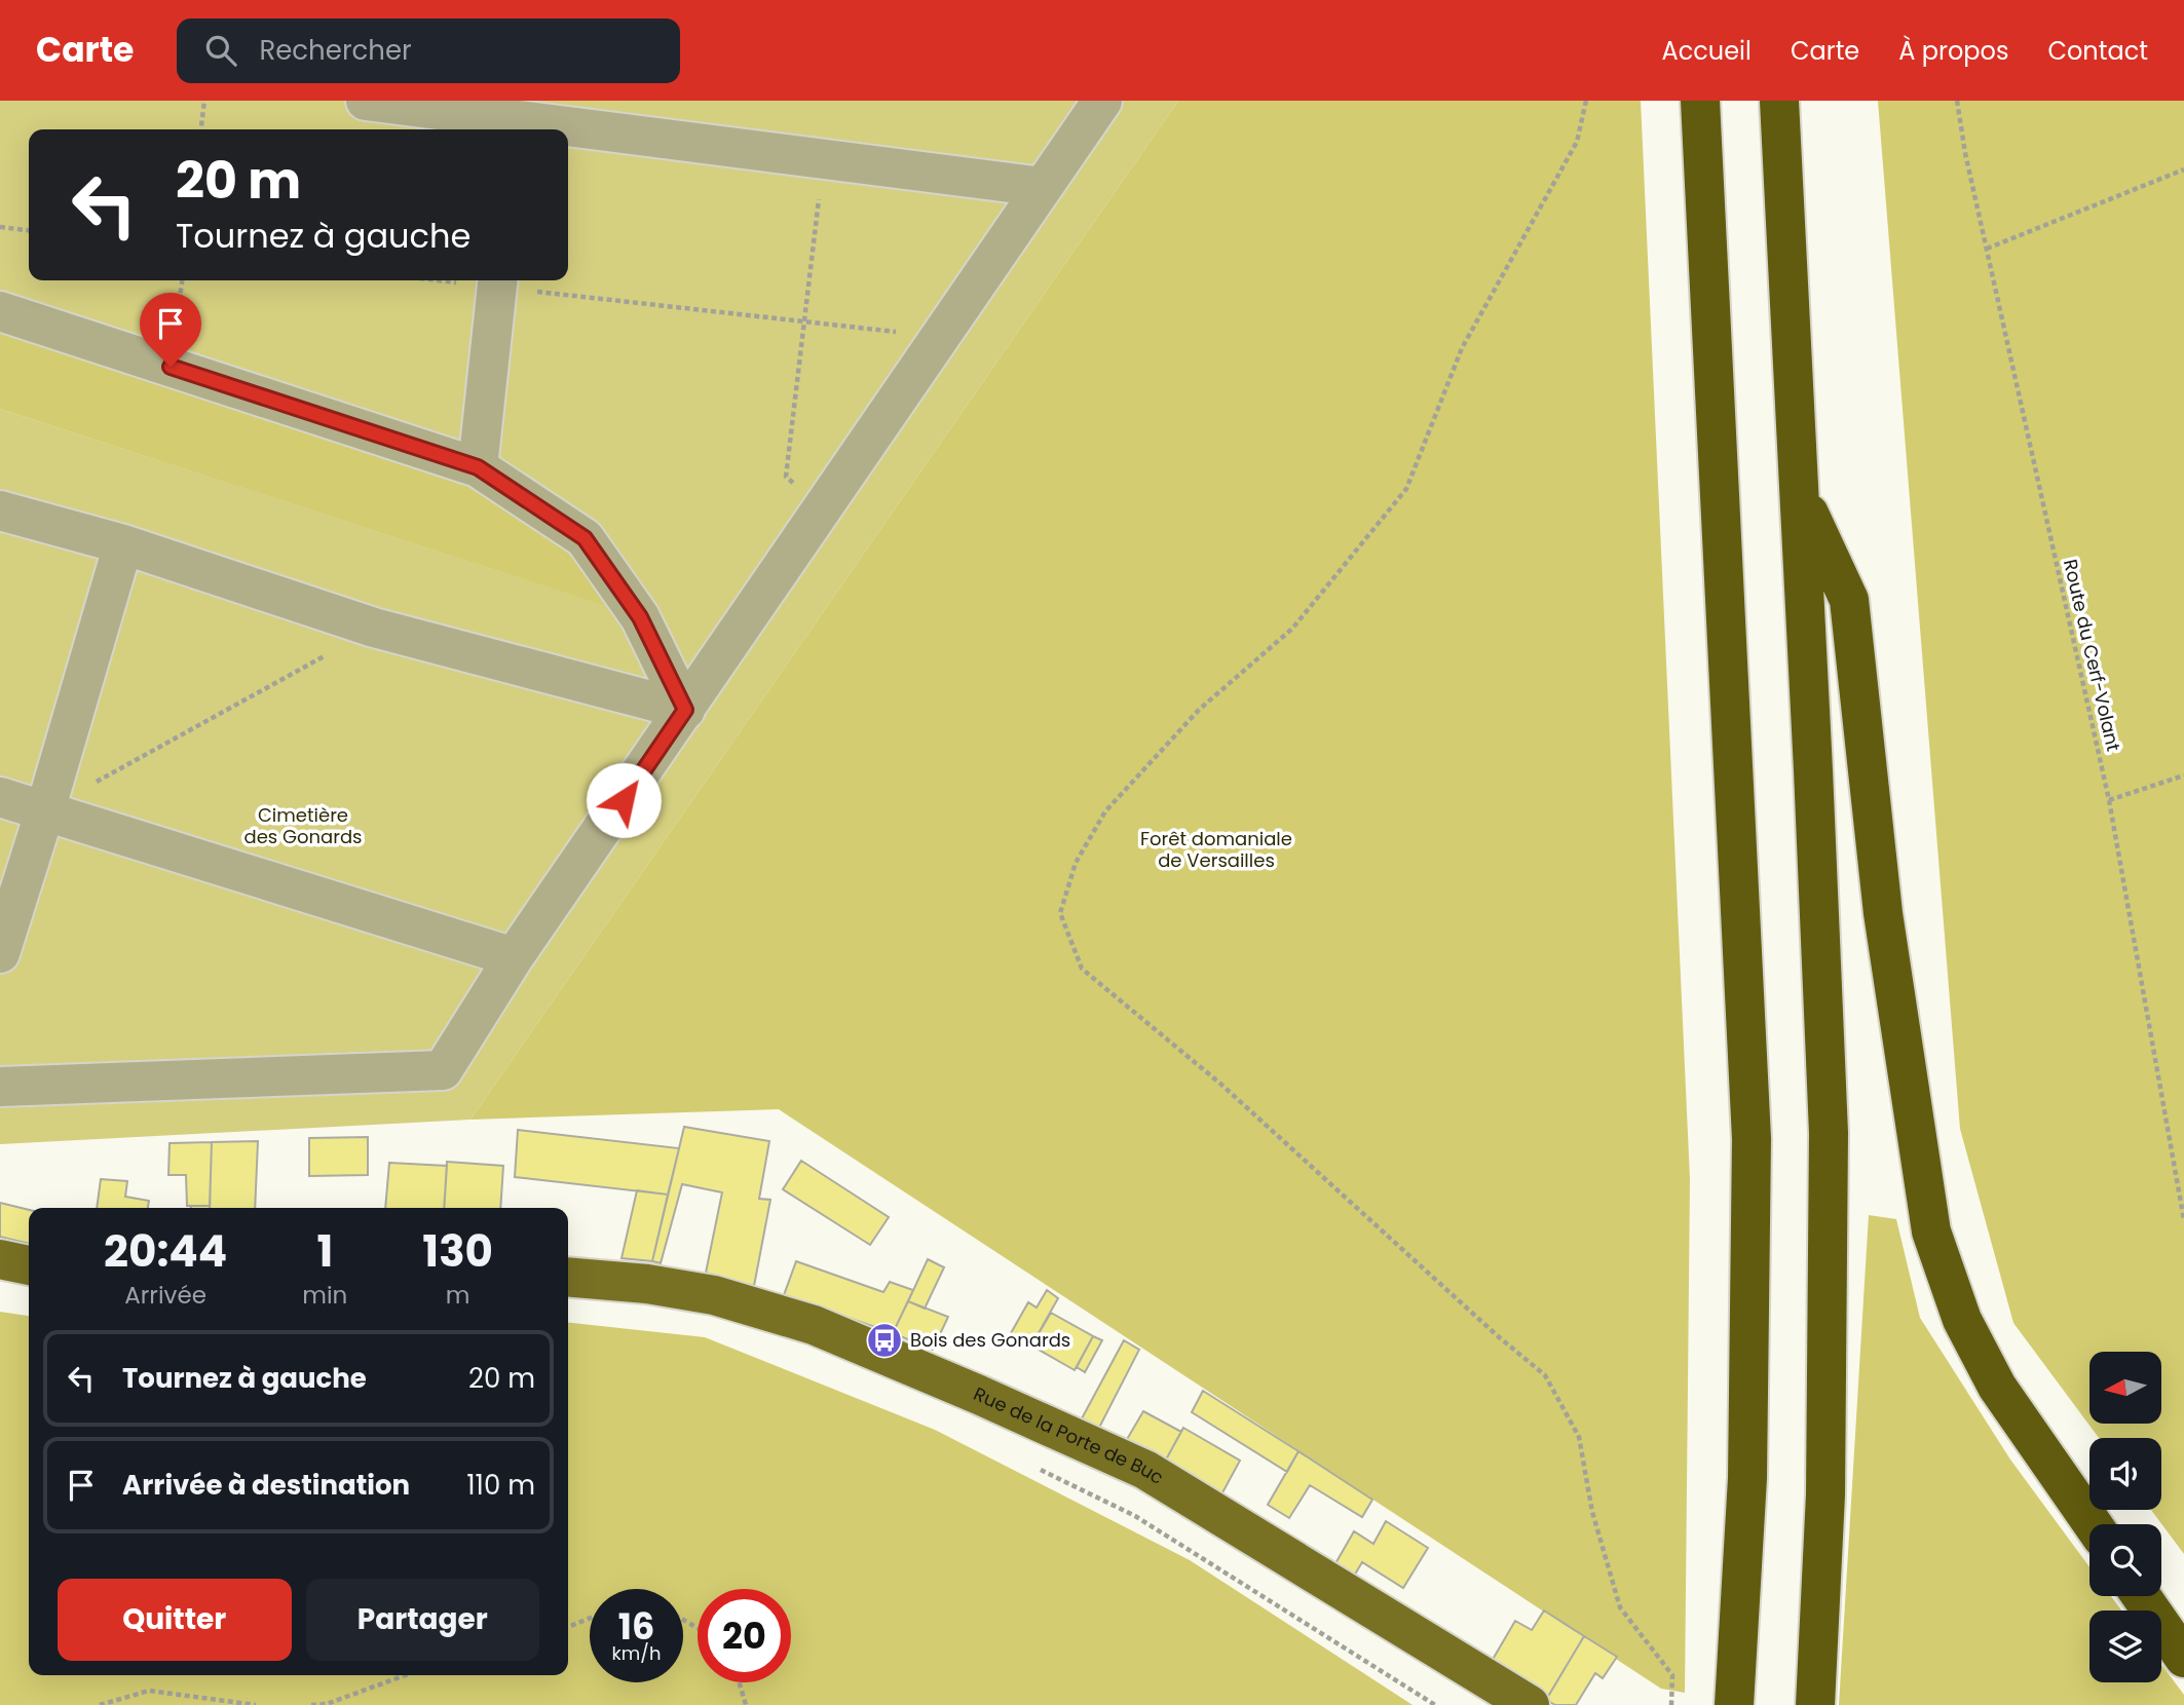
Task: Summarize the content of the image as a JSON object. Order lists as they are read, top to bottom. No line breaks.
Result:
{"streets":{"main road":["Rue de la Porte de Buc"],"path":["Route du Cerf-Volant"]},"parks":["Cimetière des Gonards","Forêt domaniale de Versailles"],"places":{"bus stop":["Bois des Gonards"]},"north":"left","page":{"header":"Carte","search":"Rechercher","nav":["Accueil","Carte","À propos","Contact"],"turn":["20 m","Tournez à gauche"],"eta":["20:44","Arrivée","1","min","130","m"],"list":[{"name":"Tournez à gauche","value":"20 m"},{"name":"Arrivée à destination","value":"110 m"}],"buttons":["Quitter","Partager"],"speed":"16 km/h","limit":"20"}}
